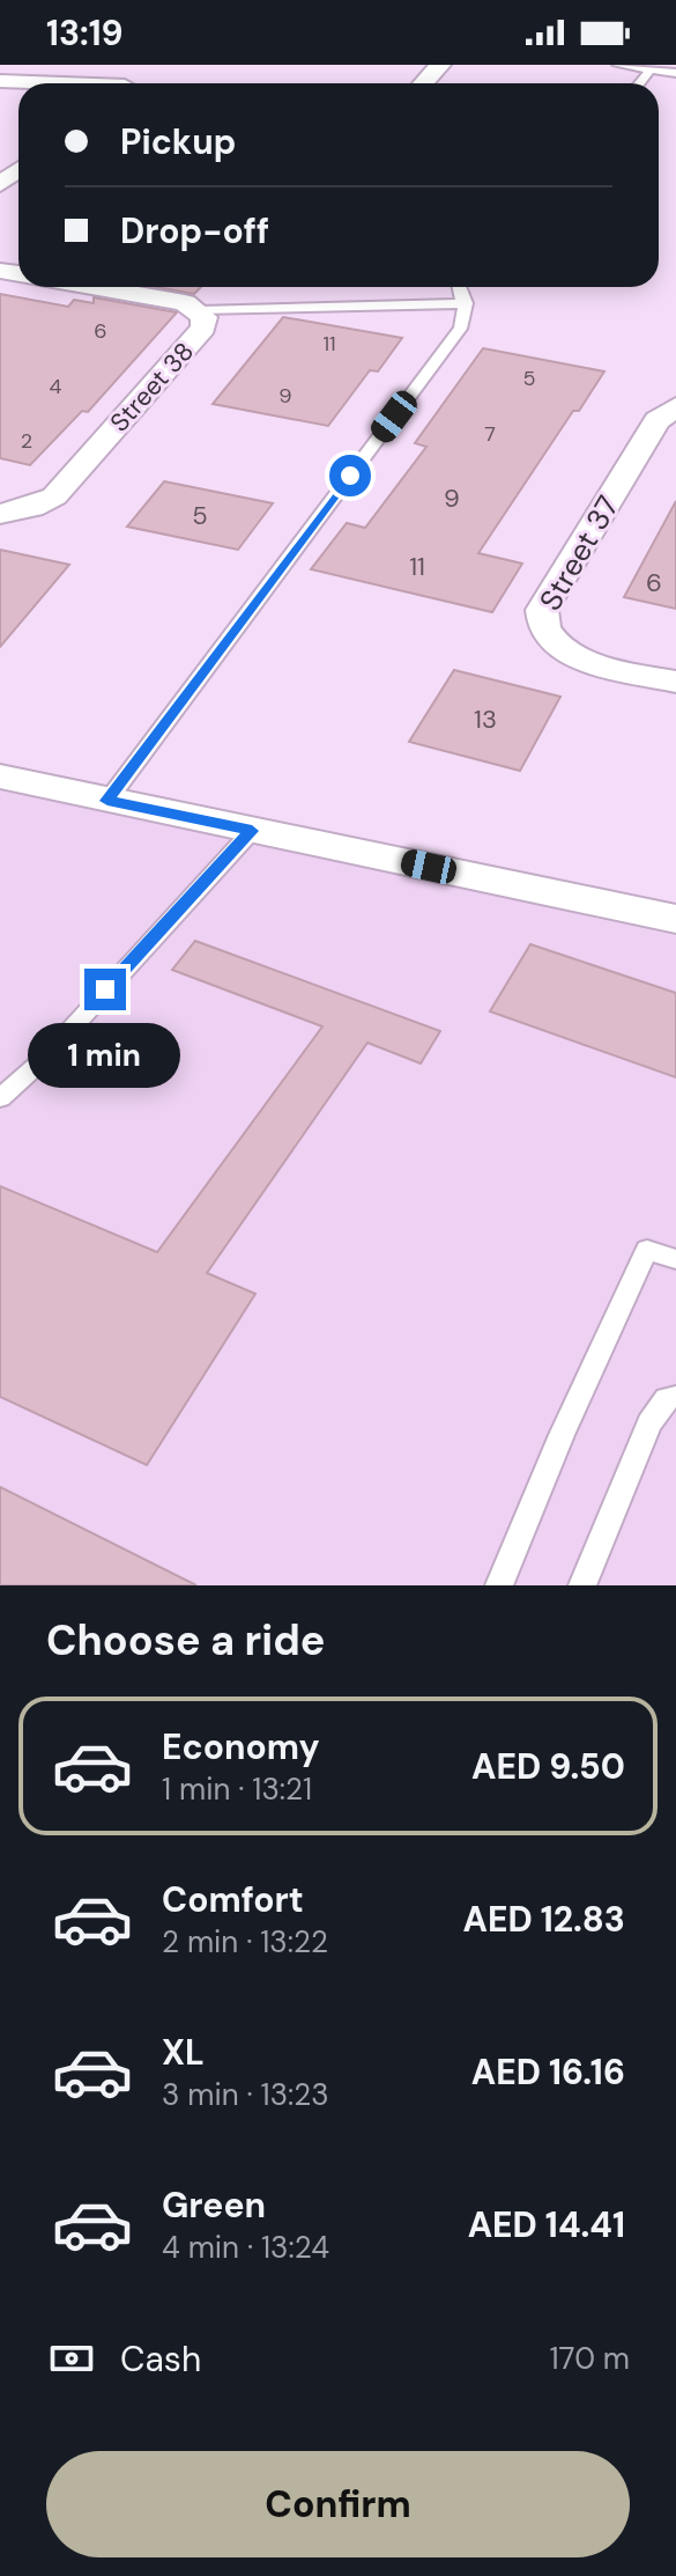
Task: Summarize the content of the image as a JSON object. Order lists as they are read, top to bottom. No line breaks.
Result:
{"streets":{"street":["Street 38","Street 37"]},"house_numbers":["6","11","5","4","9","7","2","9","5","11","6","13"],"page":{"status":"13:19","banner":["Pickup","Drop-off"],"bubble":"1 min","heading":"Choose a ride","list":[{"name":"Economy","note":"1 min · 13:21","value":"AED 9.50"},{"name":"Comfort","note":"2 min · 13:22","value":"AED 12.83"},{"name":"XL","note":"3 min · 13:23","value":"AED 16.16"},{"name":"Green","note":"4 min · 13:24","value":"AED 14.41"}],"pay":["Cash","170 m"],"buttons":"Confirm"}}
